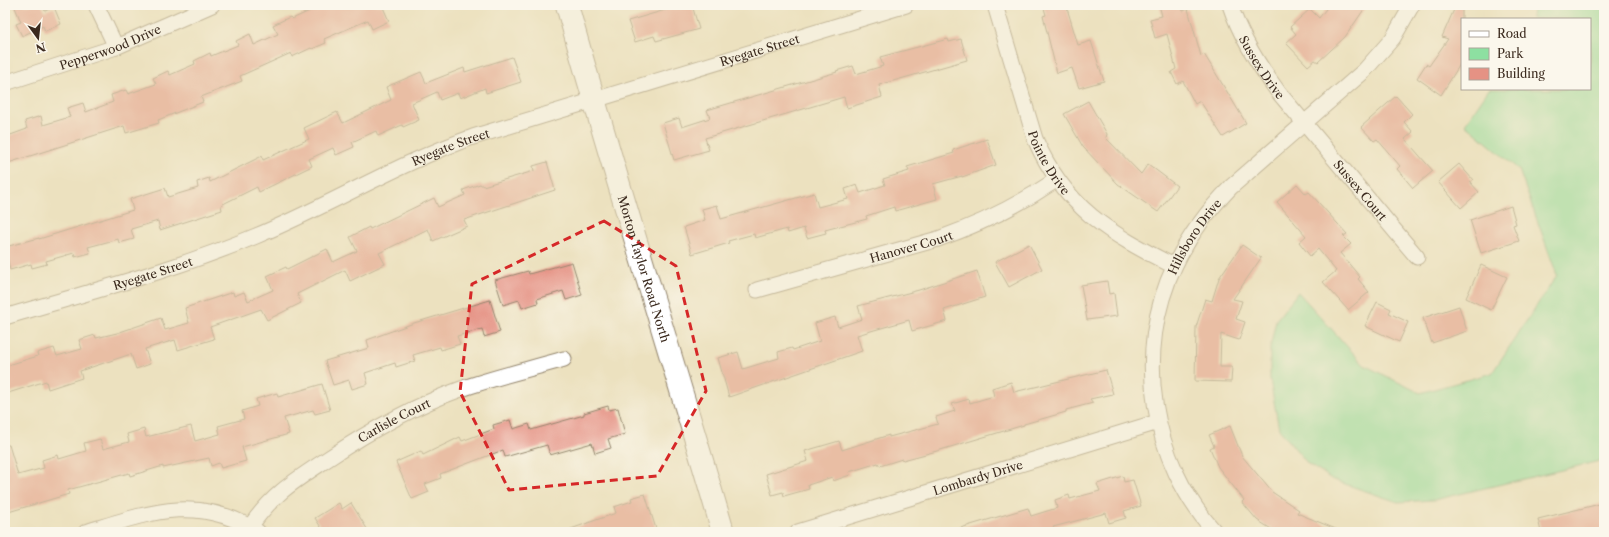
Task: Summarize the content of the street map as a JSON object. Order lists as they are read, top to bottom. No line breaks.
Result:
{"streets":{"street":["Pepperwood Drive","Ryegate Street","Sussex Drive","Pointe Drive","Sussex Court","Hillsboro Drive","Hanover Court","Morton Taylor Road North","Carlisle Court","Lombardy Drive"]},"crossings":[["Ryegate Street","Morton Taylor Road North"],["Sussex Drive","Sussex Court"],["Sussex Drive","Hillsboro Drive"],["Pointe Drive","Hillsboro Drive"],["Pointe Drive","Hanover Court"],["Sussex Court","Hillsboro Drive"],["Hillsboro Drive","Lombardy Drive"]],"legend":["Road","Park","Building"],"north":"bottom"}
